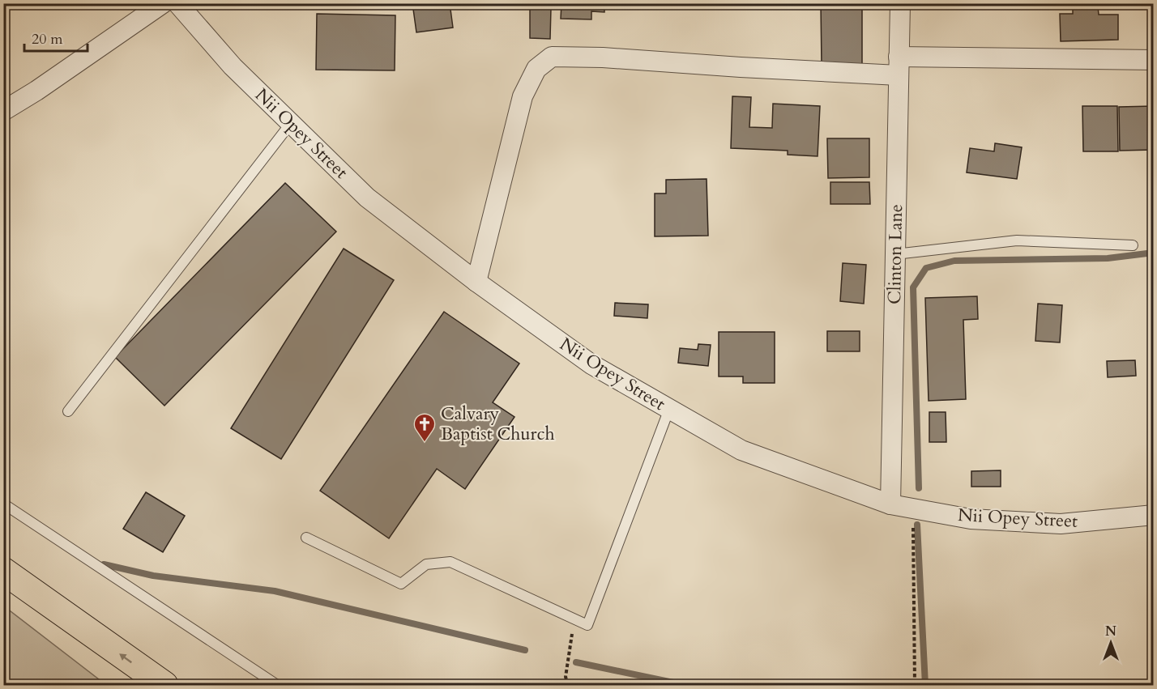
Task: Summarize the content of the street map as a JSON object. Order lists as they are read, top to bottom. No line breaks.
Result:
{"streets":{"street":["Nii Opey Street","Clinton Lane"]},"crossings":[["Nii Opey Street","Clinton Lane"]],"places":{"church":["Calvary Baptist Church"]},"scale_bar":"20 m","north":"top"}
